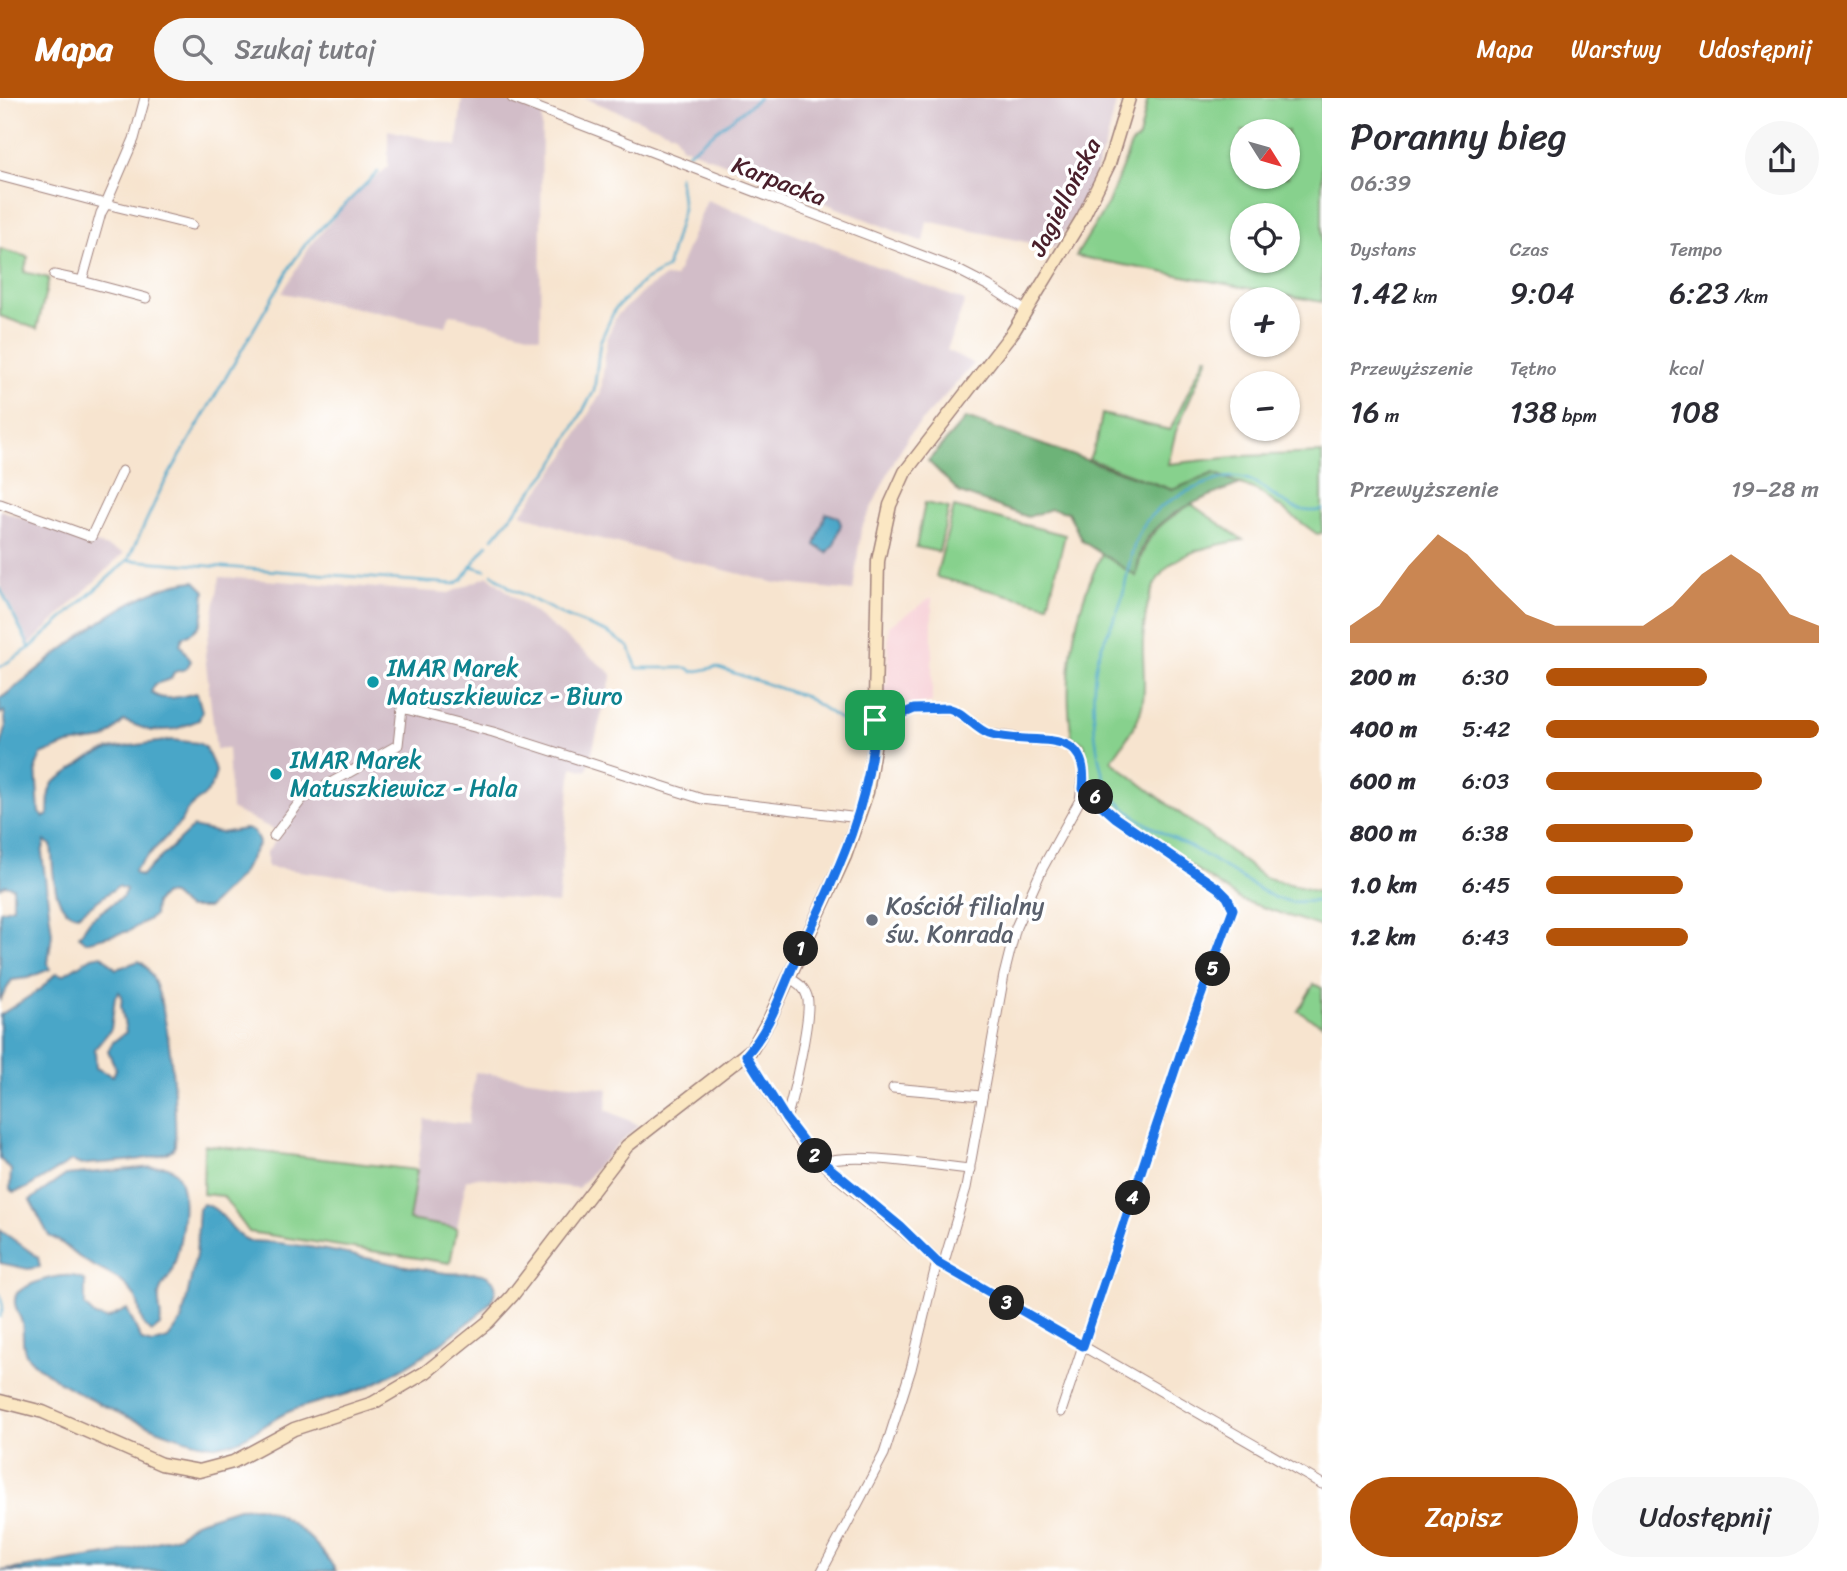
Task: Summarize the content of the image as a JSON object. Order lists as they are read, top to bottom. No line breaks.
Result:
{"streets":{"street":["Karpacka","Jagiellońska"]},"crossings":[["Karpacka","Jagiellońska"]],"places":["IMAR Marek Matuszkiewicz - Biuro","IMAR Marek Matuszkiewicz - Hala","Kościół filialny św. Konrada"],"north":"bottom right","page":{"header":"Mapa","search":"Szukaj tutaj","nav":["Mapa","Warstwy","Udostępnij"],"heading":["Poranny bieg","06:39"],"map_buttons":["+","−"],"stats":[["Dystans","1.42 km"],["Czas","9:04"],["Tempo","6:23 /km"],["Przewyższenie","16 m"],["Tętno","138 bpm"],["kcal","108"]],"chart":["Przewyższenie","19–28 m"],"list":[{"name":"200 m","note":"6:30"},{"name":"400 m","note":"5:42"},{"name":"600 m","note":"6:03"},{"name":"800 m","note":"6:38"},{"name":"1.0 km","note":"6:45"},{"name":"1.2 km","note":"6:43"}],"pins":["6","1","5","2","4","3"],"buttons":["Zapisz","Udostępnij"]}}
